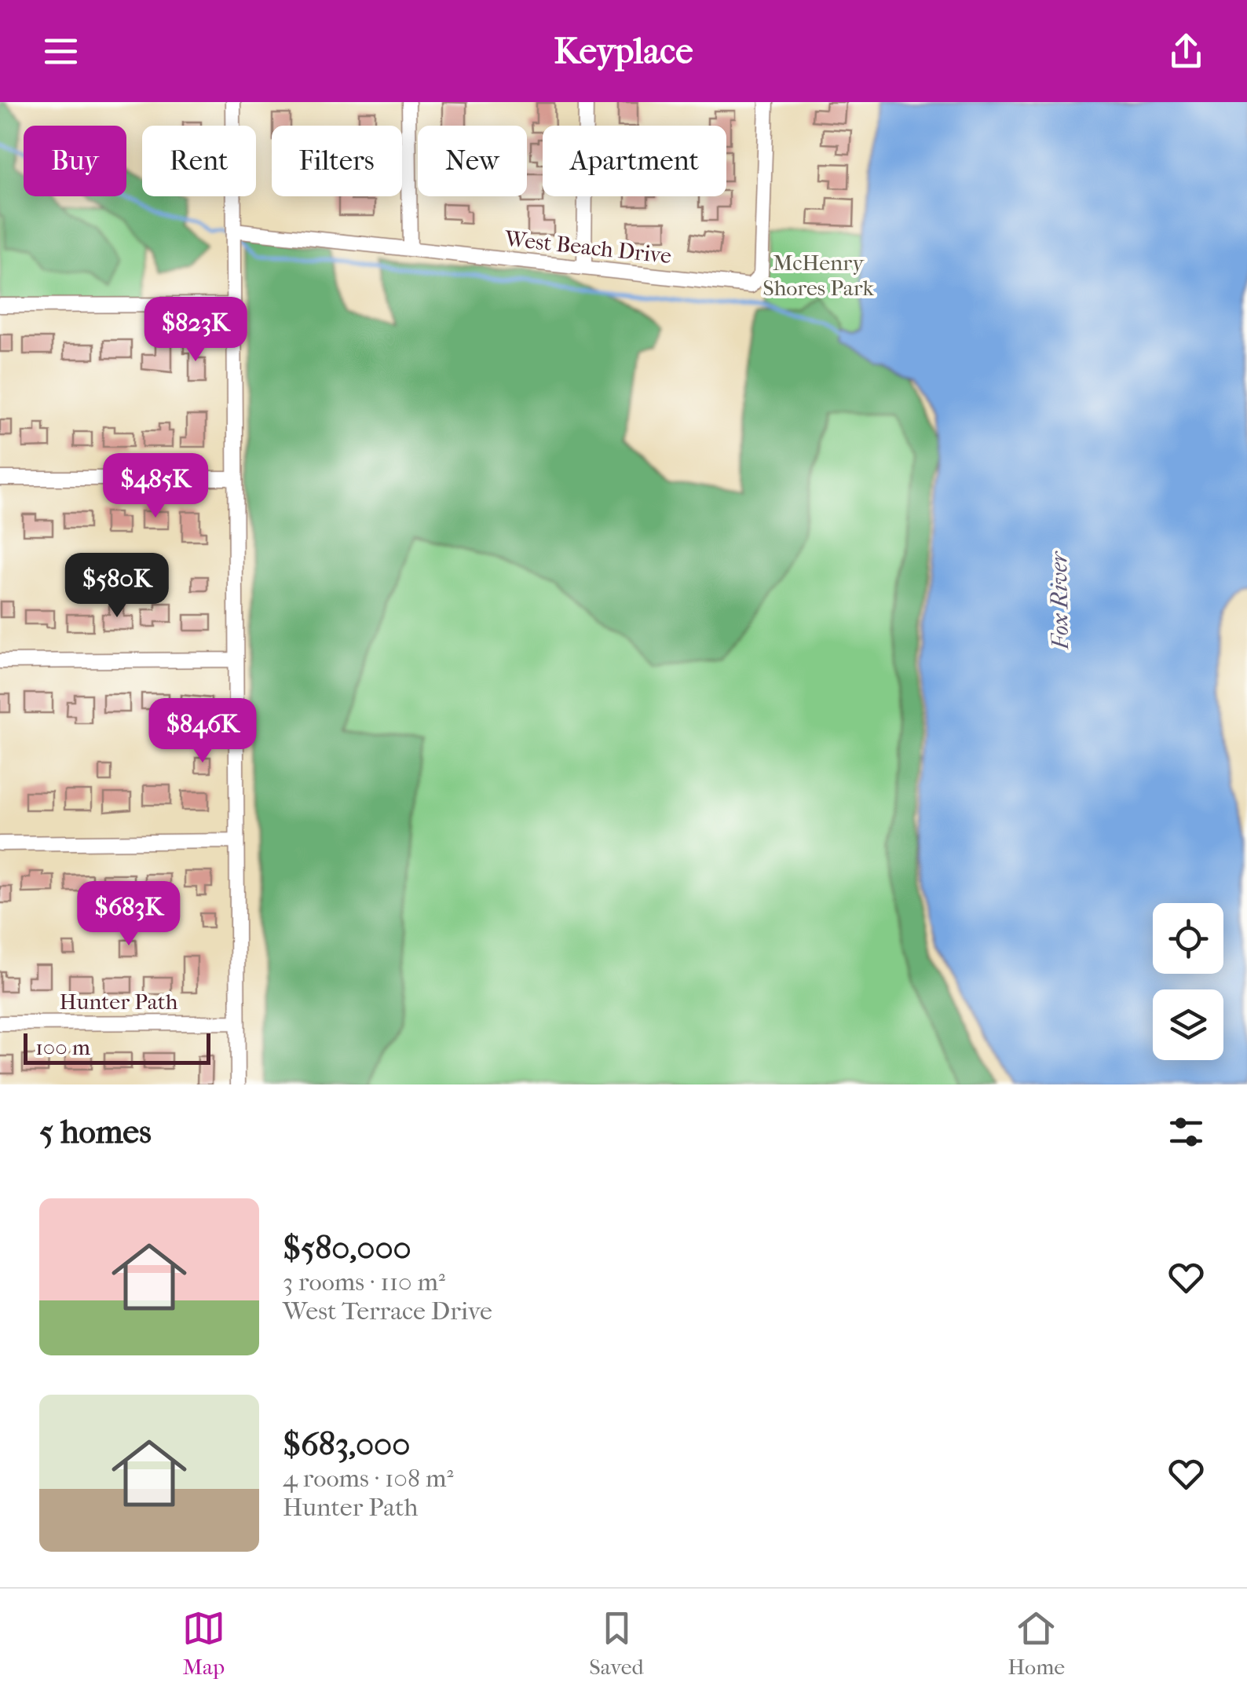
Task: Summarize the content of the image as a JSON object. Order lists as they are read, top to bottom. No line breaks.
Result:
{"streets":{"street":["West Beach Drive","Hunter Path"]},"water":["Fox River"],"parks":["McHenry Shores Park"],"scale_bar":"100 m","page":{"header":"Keyplace","chip":["Buy","Rent","Filters","New","Apartment"],"price":["$823K","$485K","$580K","$846K","$683K"],"scale":"100 m","heading":"5 homes","list":[{"name":"$580,000","note":"3 rooms · 110 m² · West Terrace Drive"},{"name":"$683,000","note":"4 rooms · 108 m² · Hunter Path"}],"tabs":["Map","Saved","Home"]}}
